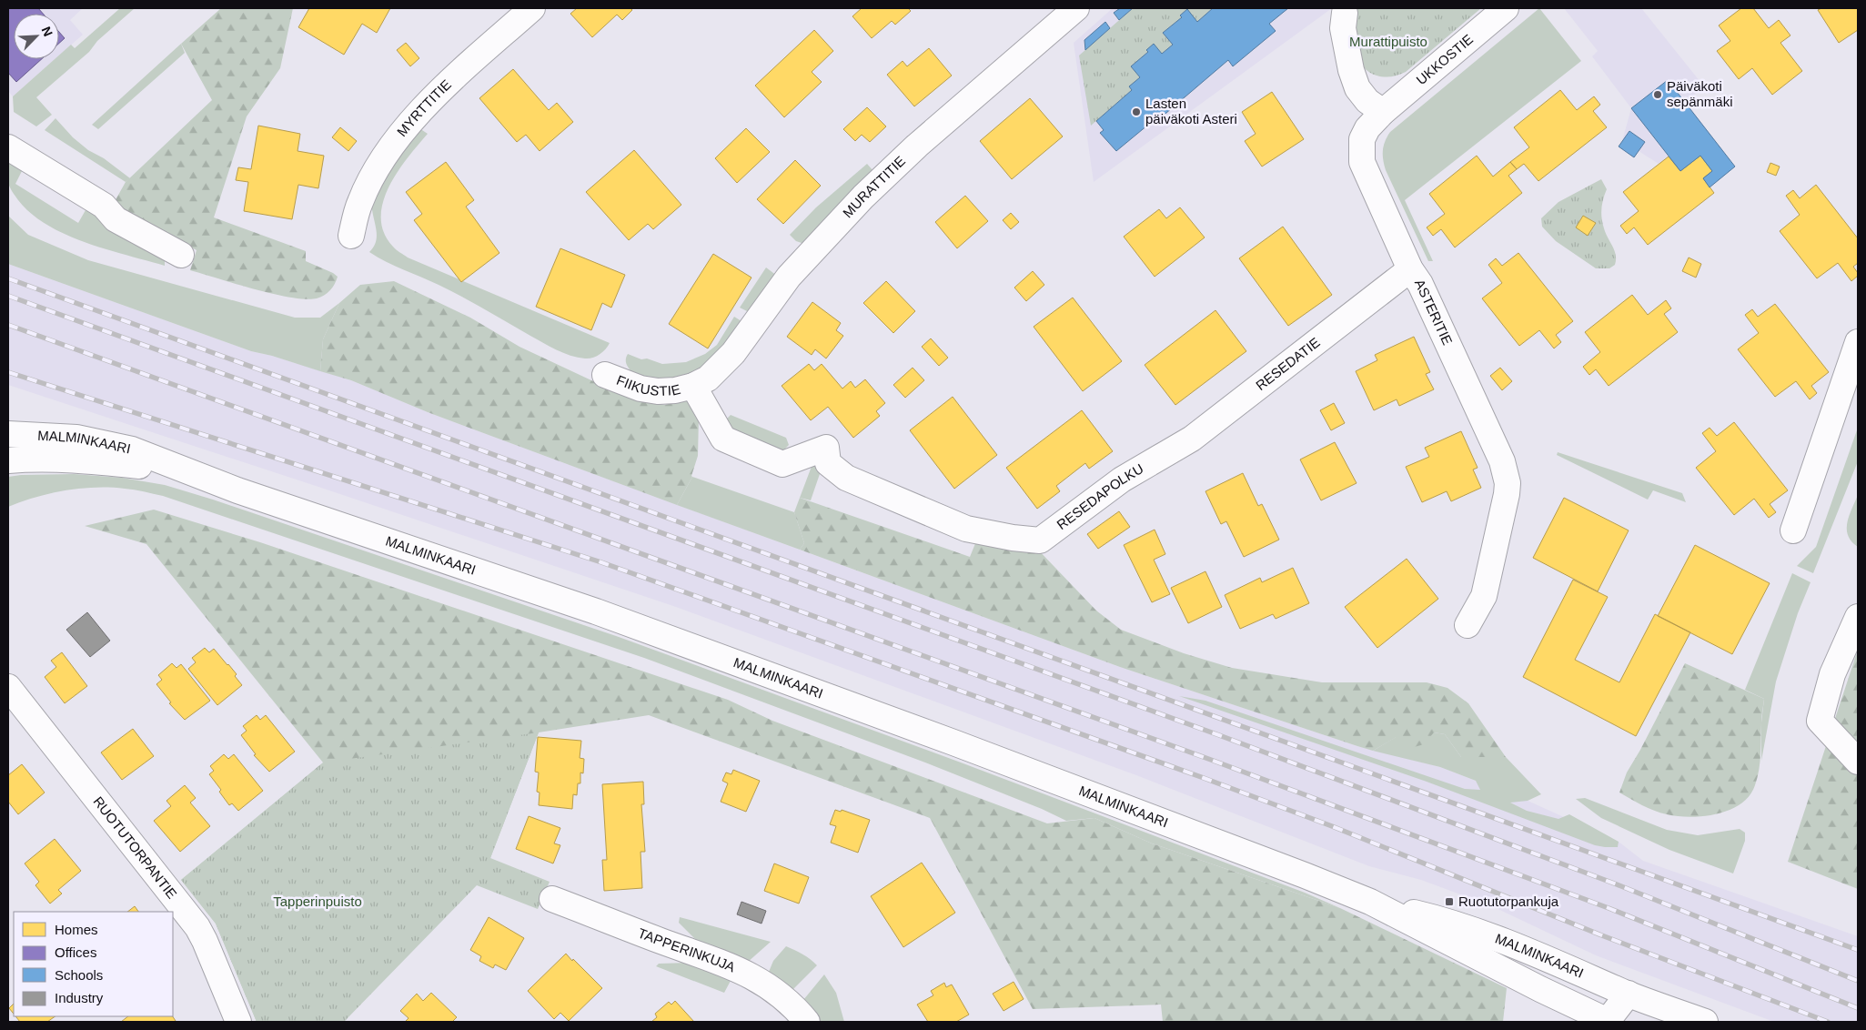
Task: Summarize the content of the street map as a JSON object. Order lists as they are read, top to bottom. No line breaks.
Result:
{"streets":{"street":["UKKOSTIE","MYRTTITIE","MURATTITIE","ASTERITIE","RESEDATIE","FIIKUSTIE","MALMINKAARI","RESEDAPOLKU","RUOTUTORPANTIE","TAPPERINKUJA"]},"crossings":[["UKKOSTIE","ASTERITIE"],["MURATTITIE","FIIKUSTIE"],["MURATTITIE","RESEDAPOLKU"],["ASTERITIE","RESEDATIE"],["RESEDATIE","RESEDAPOLKU"],["FIIKUSTIE","RESEDAPOLKU"]],"parks":["Murattipuisto","Tapperinpuisto"],"places":{"other":["Päiväkoti sepänmäki","Lasten päiväkoti Asteri"],"transit":["Ruotutorpankuja"]},"legend":["Homes","Offices","Schools","Industry"],"north":"top right"}
